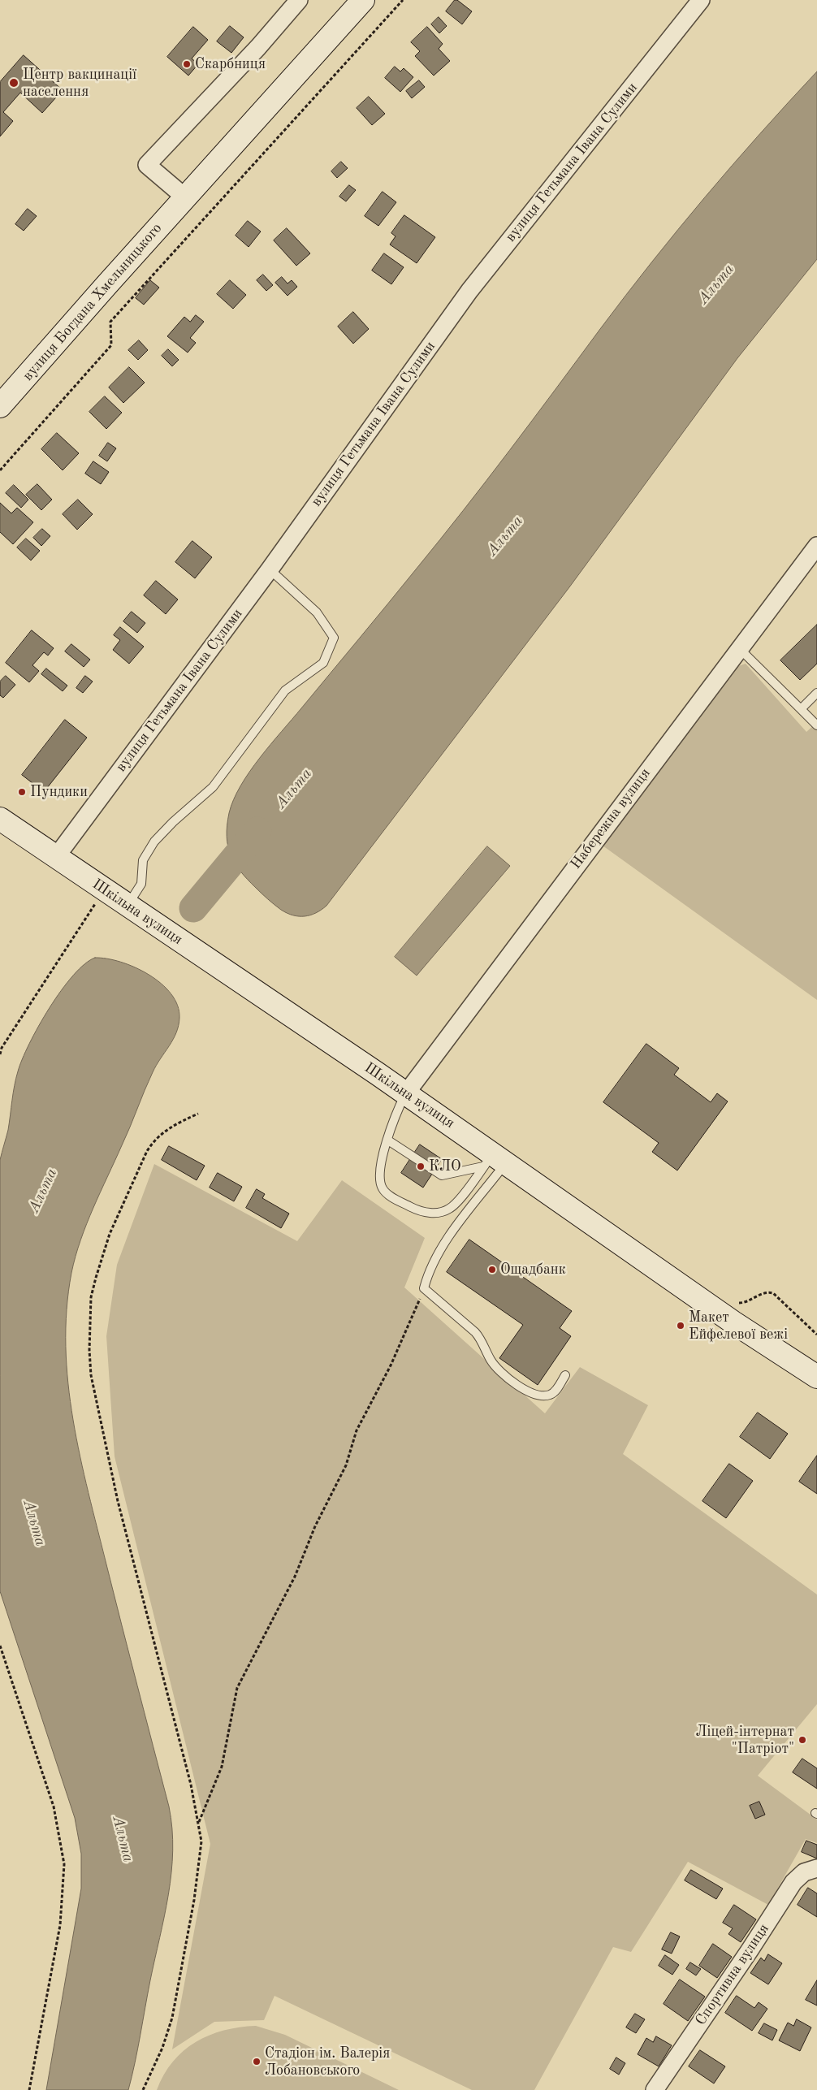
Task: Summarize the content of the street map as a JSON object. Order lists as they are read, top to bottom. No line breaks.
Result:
{"streets":{"main road":["вулиця Богдана Хмельницького","Шкільна вулиця"],"street":["вулиця Гетьмана Івана Сулими","Набережна вулиця","Спортивна вулиця"]},"crossings":[["вулиця Гетьмана Івана Сулими","Шкільна вулиця"],["Набережна вулиця","Шкільна вулиця"]],"water":["Альта"],"places":["Скарбниця","Центр вакцинації населення","Пундики","КЛО","Ощадбанк","Макет Ейфелевої вежі","Ліцей-інтернат \"Патріот\"","Стадіон ім. Валерія Лобановського"]}
